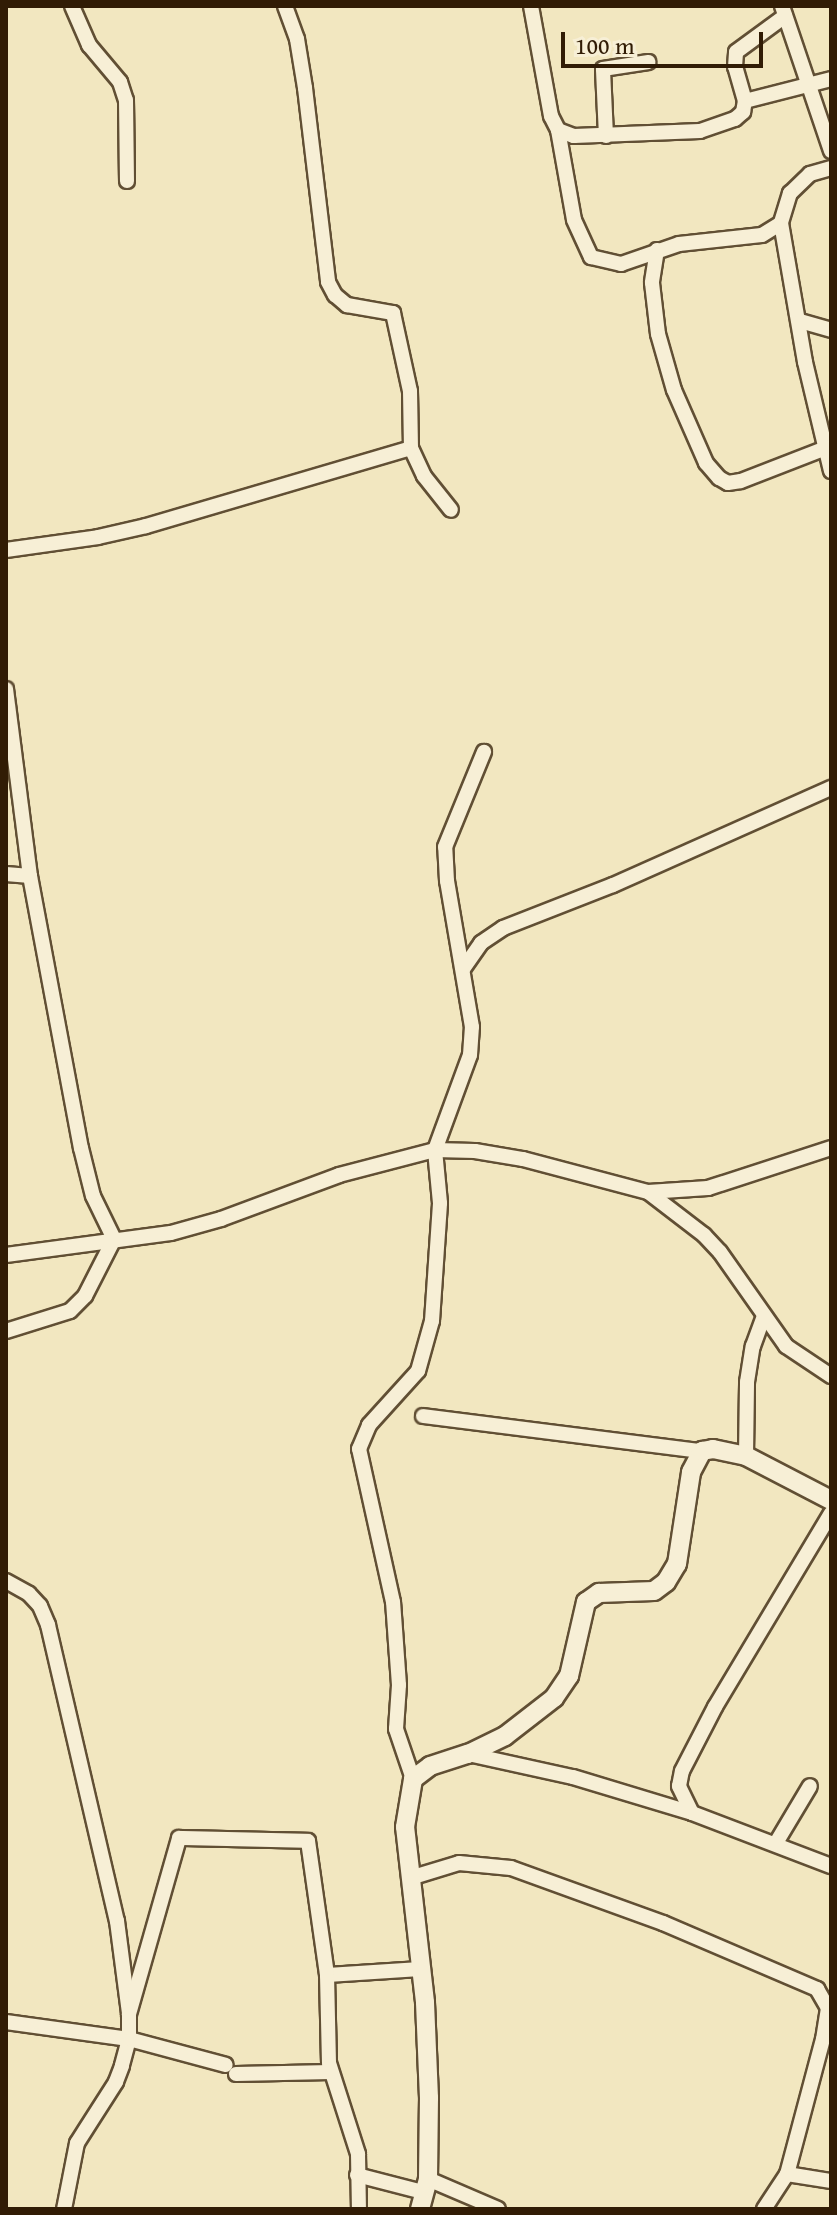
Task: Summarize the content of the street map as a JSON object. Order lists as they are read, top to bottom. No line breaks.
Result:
{"scale_bar":"100 m"}
